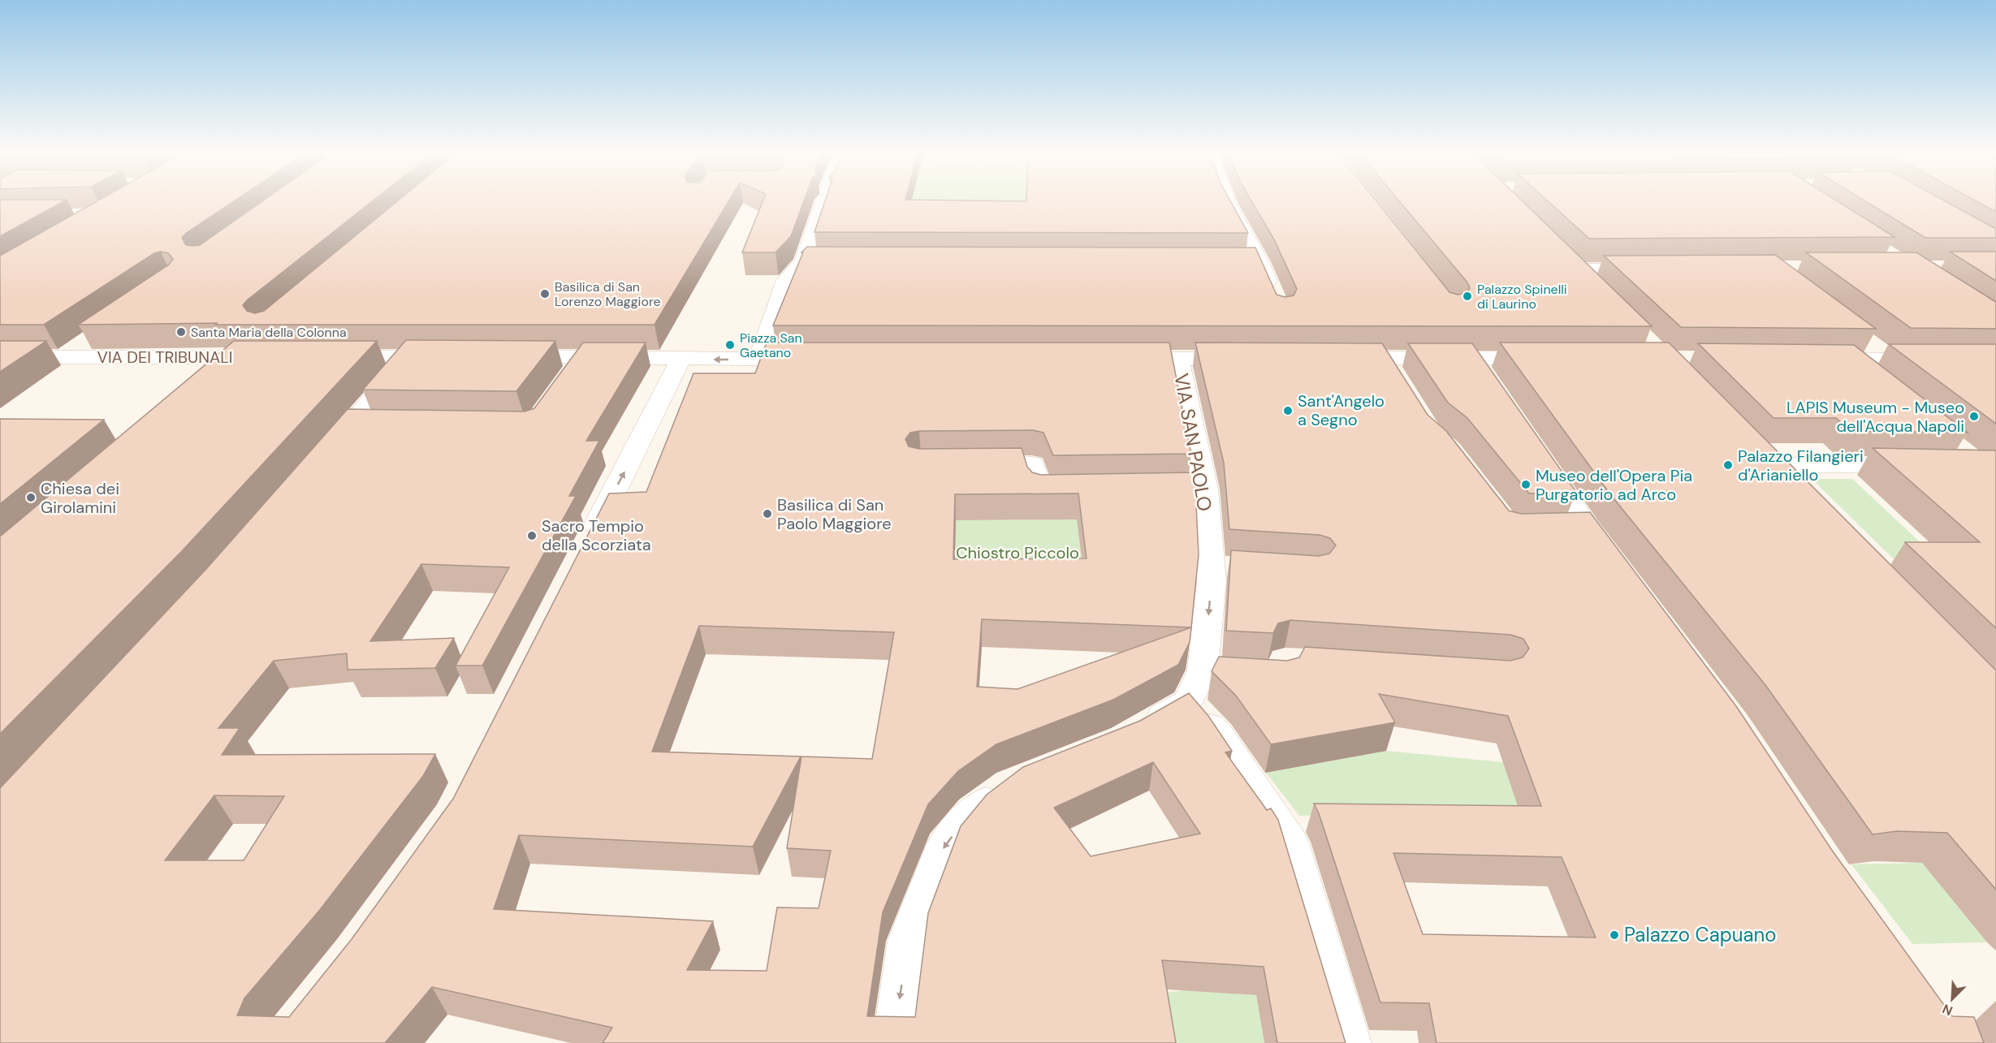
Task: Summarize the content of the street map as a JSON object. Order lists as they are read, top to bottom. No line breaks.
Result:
{"streets":{"street":["VIA DEI TRIBUNALI","VIA SAN PAOLO"]},"one_way":["VIA SAN PAOLO"],"parks":["Chiostro Piccolo"],"places":["Basilica di San Lorenzo Maggiore","Palazzo Spinelli di Laurino","Santa Maria della Colonna","Piazza San Gaetano","Sant'Angelo a Segno","LAPIS Museum - Museo dell'Acqua Napoli","Palazzo Filangieri d'Arianiello","Museo dell'Opera Pia Purgatorio ad Arco","Chiesa dei Girolamini","Basilica di San Paolo Maggiore","Sacro Tempio della Scorziata","Palazzo Capuano"],"north":"bottom left"}
